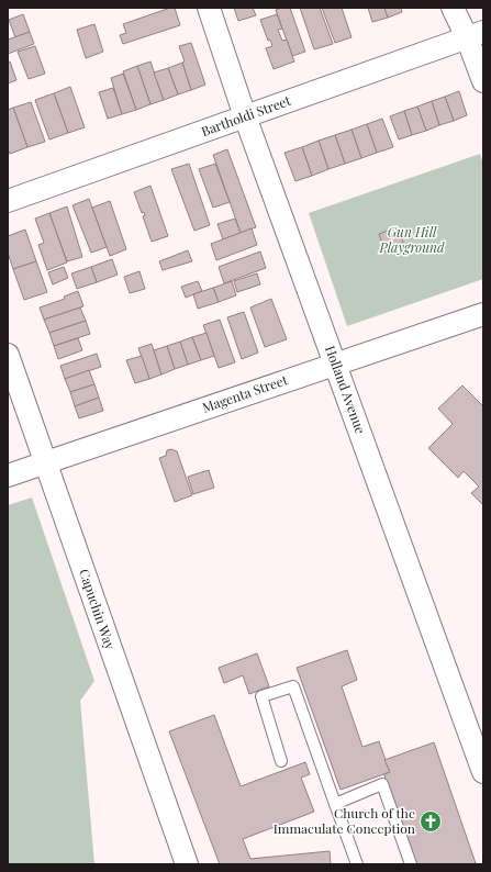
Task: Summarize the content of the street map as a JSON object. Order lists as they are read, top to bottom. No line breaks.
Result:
{"streets":{"street":["Bartholdi Street","Holland Avenue","Magenta Street","Capuchin Way"]},"crossings":[["Bartholdi Street","Holland Avenue"],["Holland Avenue","Magenta Street"],["Magenta Street","Capuchin Way"]],"parks":["Gun Hill Playground"],"places":{"church":["Church of the Immaculate Conception"]}}
